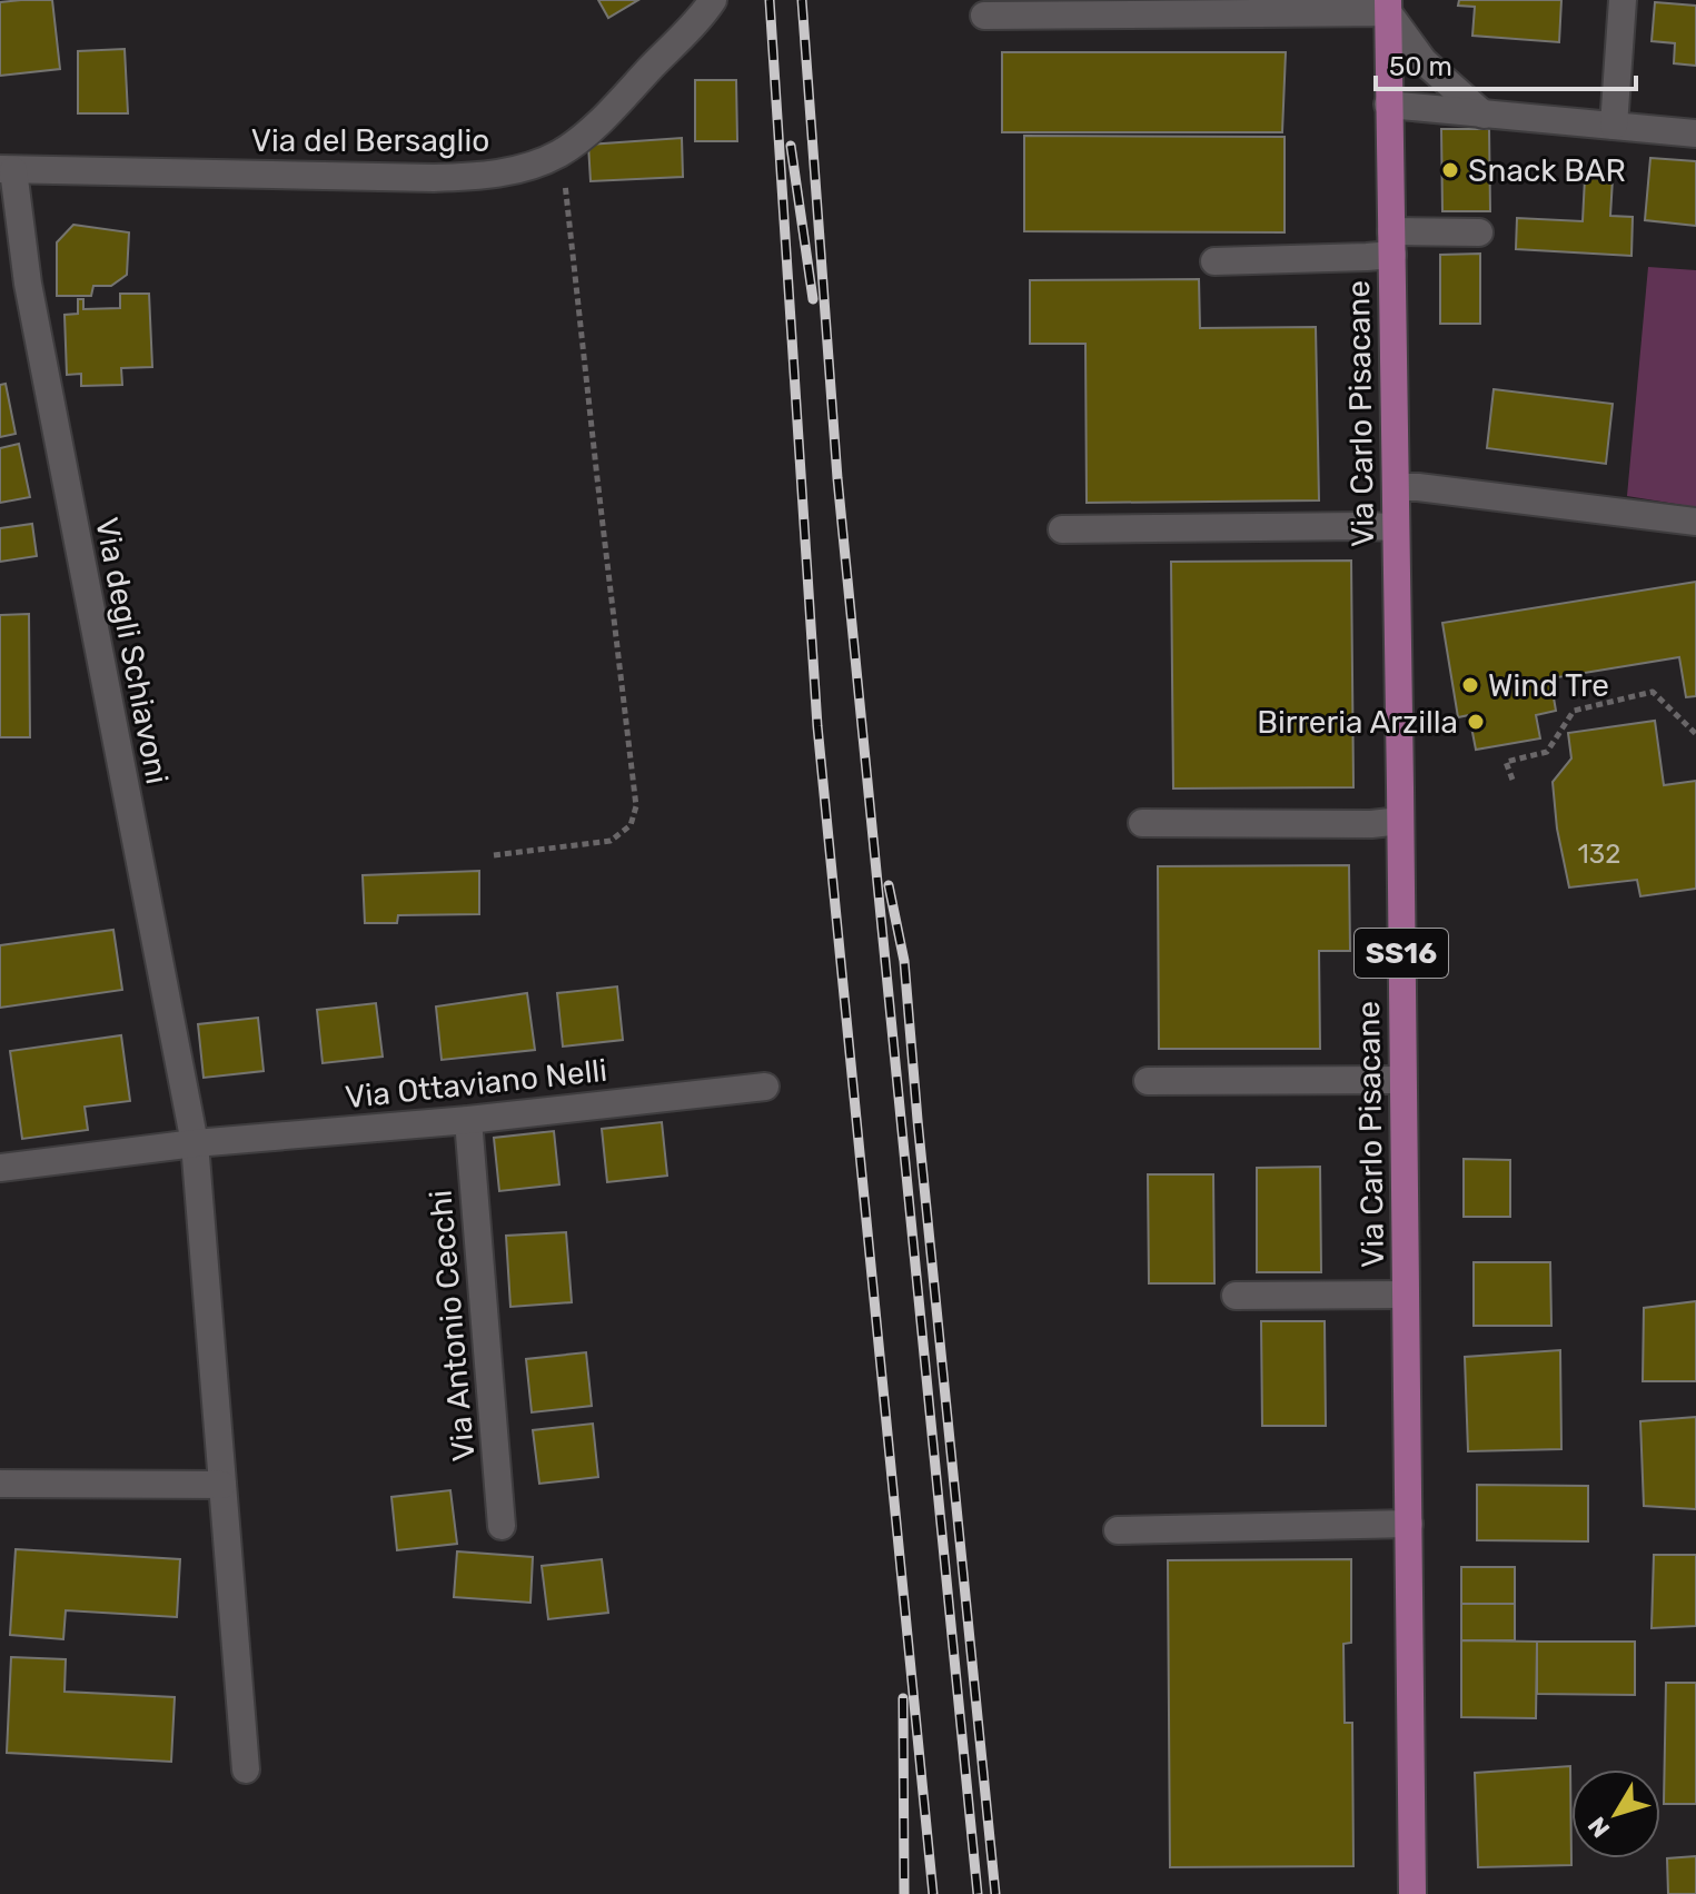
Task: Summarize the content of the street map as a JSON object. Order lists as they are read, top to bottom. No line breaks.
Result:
{"streets":{"main road":["Via Carlo Pisacane","SS16"],"street":["Via del Bersaglio","Via degli Schiavoni","Via Ottaviano Nelli","Via Antonio Cecchi"]},"crossings":[["Via del Bersaglio","Via degli Schiavoni"],["Via degli Schiavoni","Via Ottaviano Nelli"],["Via Ottaviano Nelli","Via Antonio Cecchi"]],"places":["Snack BAR","Wind Tre","Birreria Arzilla"],"house_numbers":["132"],"scale_bar":"50 m","north":"bottom left"}
